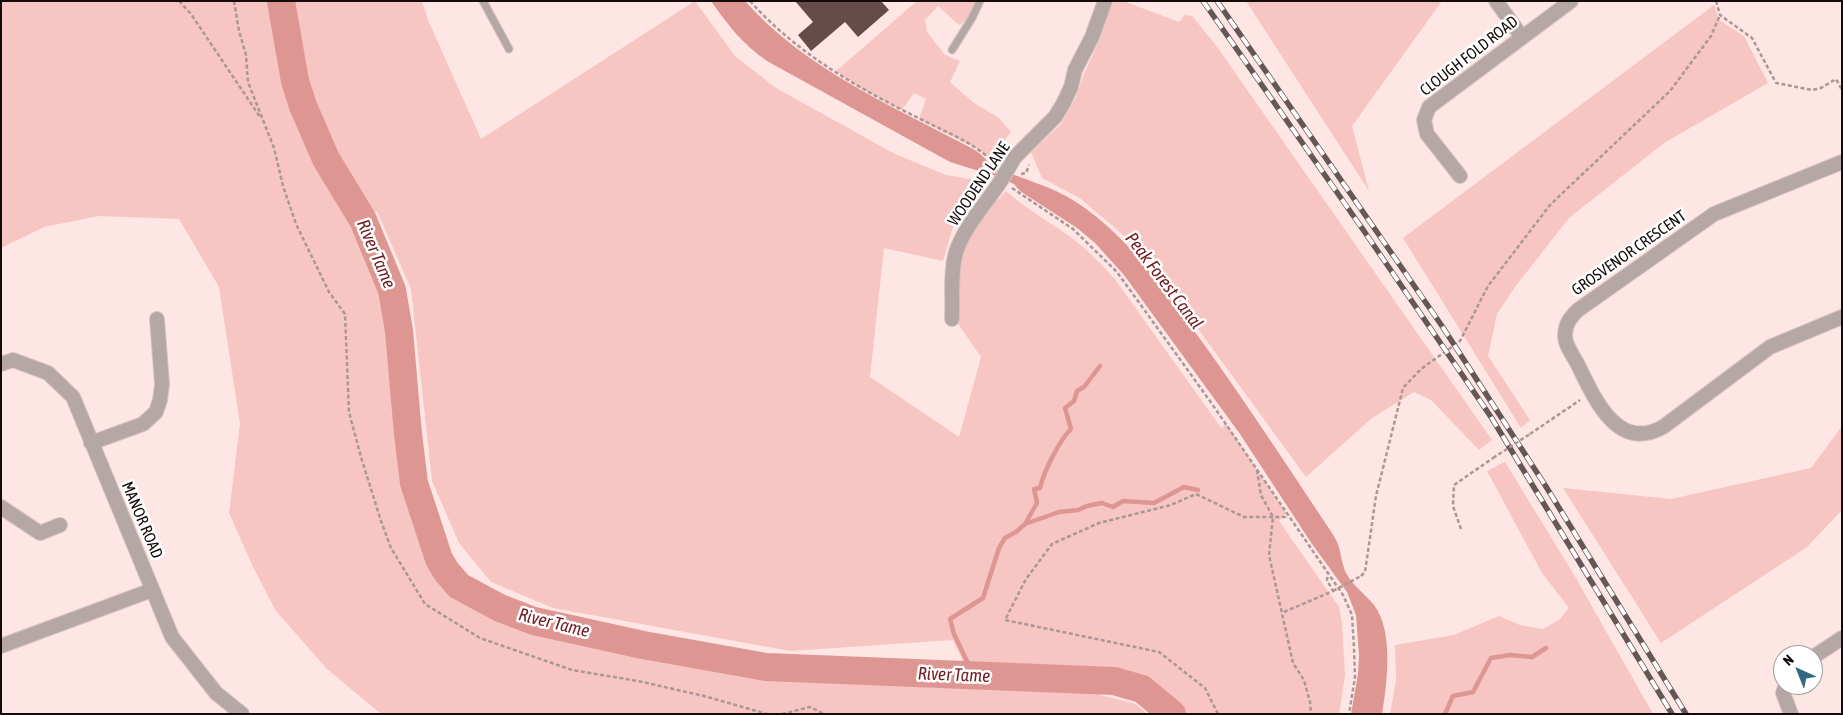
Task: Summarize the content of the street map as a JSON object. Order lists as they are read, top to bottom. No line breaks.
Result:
{"streets":{"street":["CLOUGH FOLD ROAD","WOODEND LANE","GROSVENOR CRESCENT","MANOR ROAD"]},"water":["River Tame","Peak Forest Canal"],"north":"top left"}
